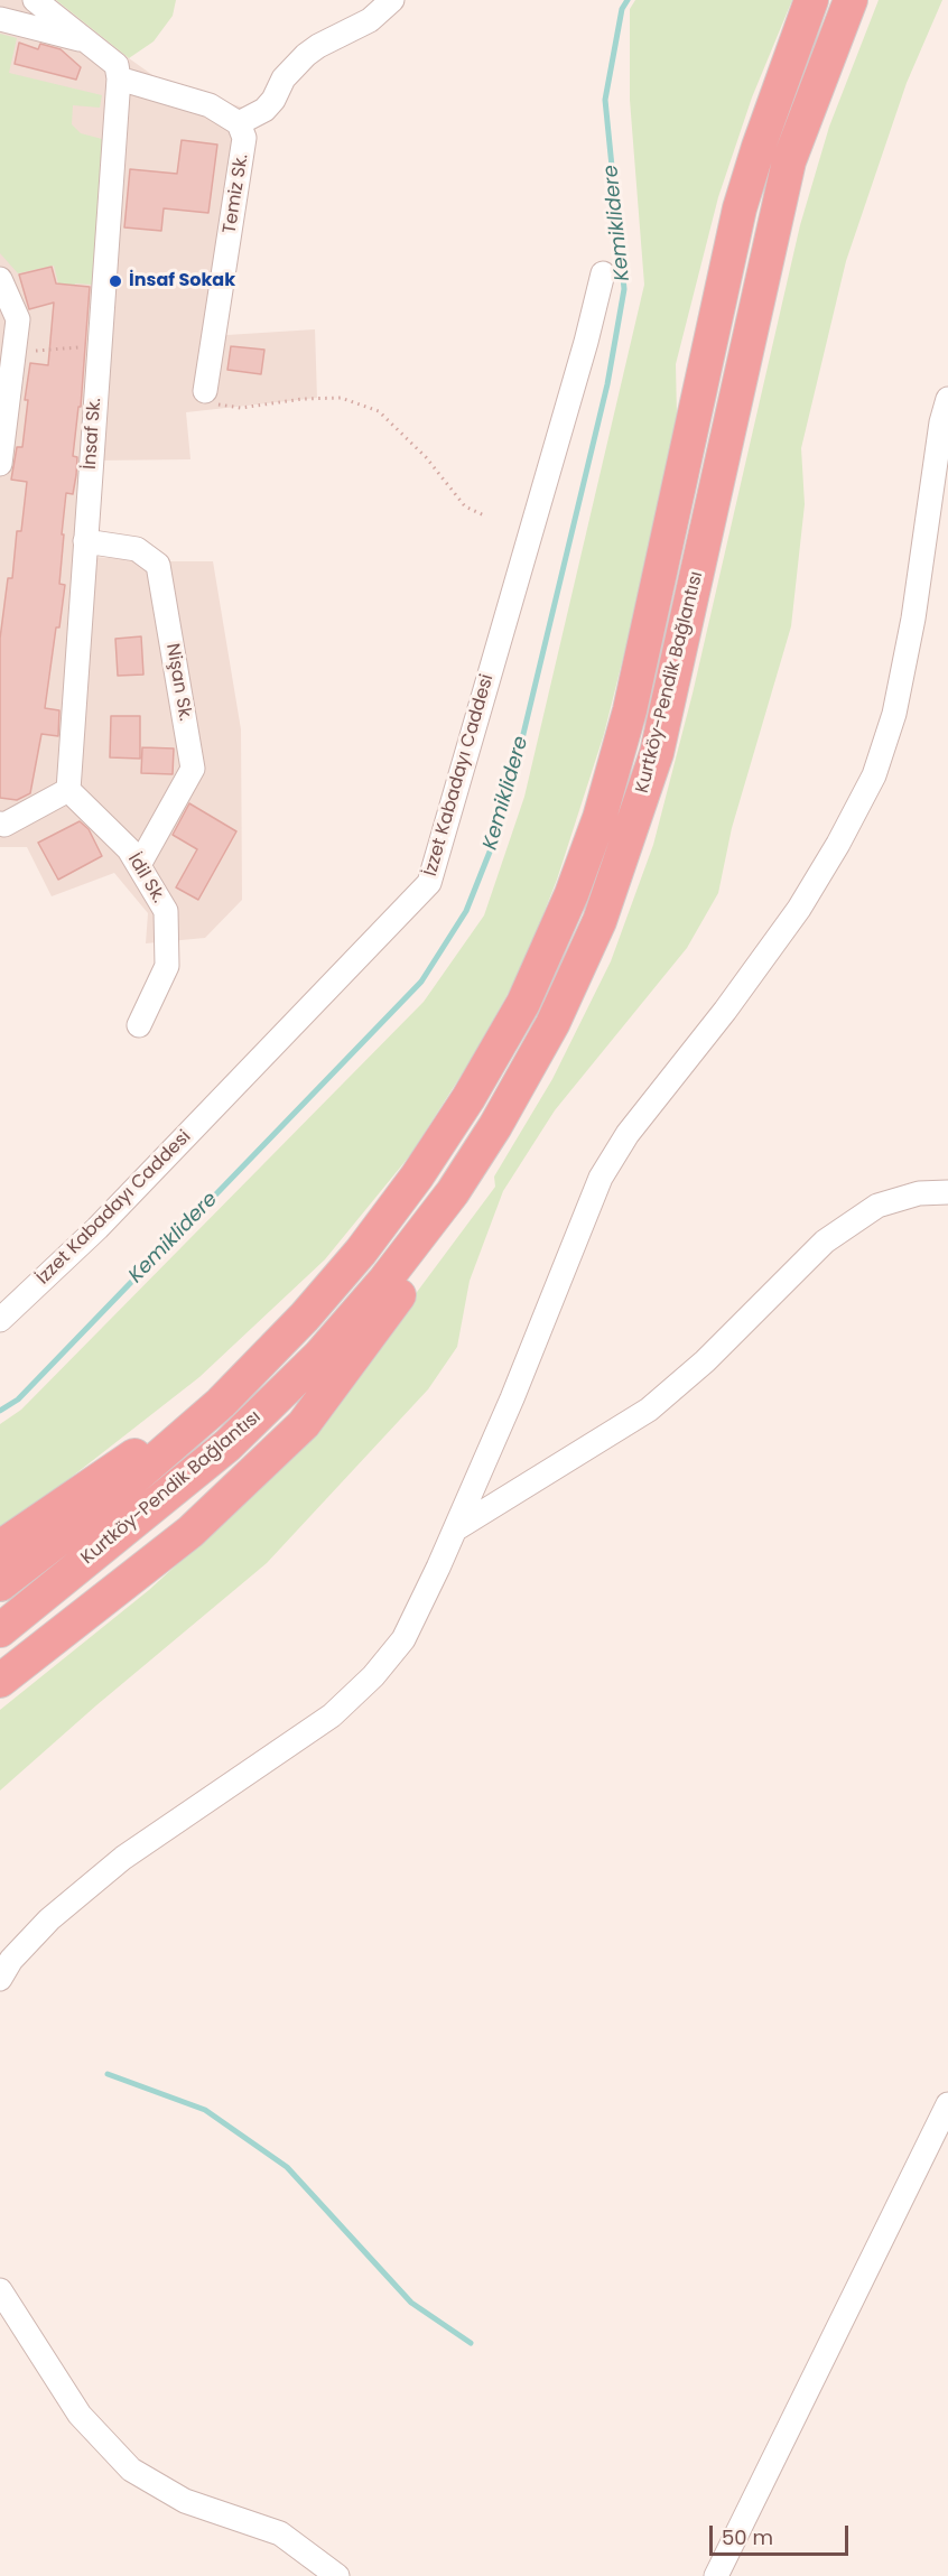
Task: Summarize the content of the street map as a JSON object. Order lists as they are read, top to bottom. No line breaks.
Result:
{"streets":{"highway":["Kurtköy-Pendik Bağlantısı"],"street":["Temiz Sk.","İnsaf Sk.","Nişan Sk.","İzzet Kabadayı Caddesi","İdil Sk."]},"crossings":[["İnsaf Sk.","Nişan Sk."],["İnsaf Sk.","İdil Sk."],["Nişan Sk.","İdil Sk."]],"water":["Kemiklidere"],"places":["İnsaf Sokak"],"scale_bar":"50 m"}
